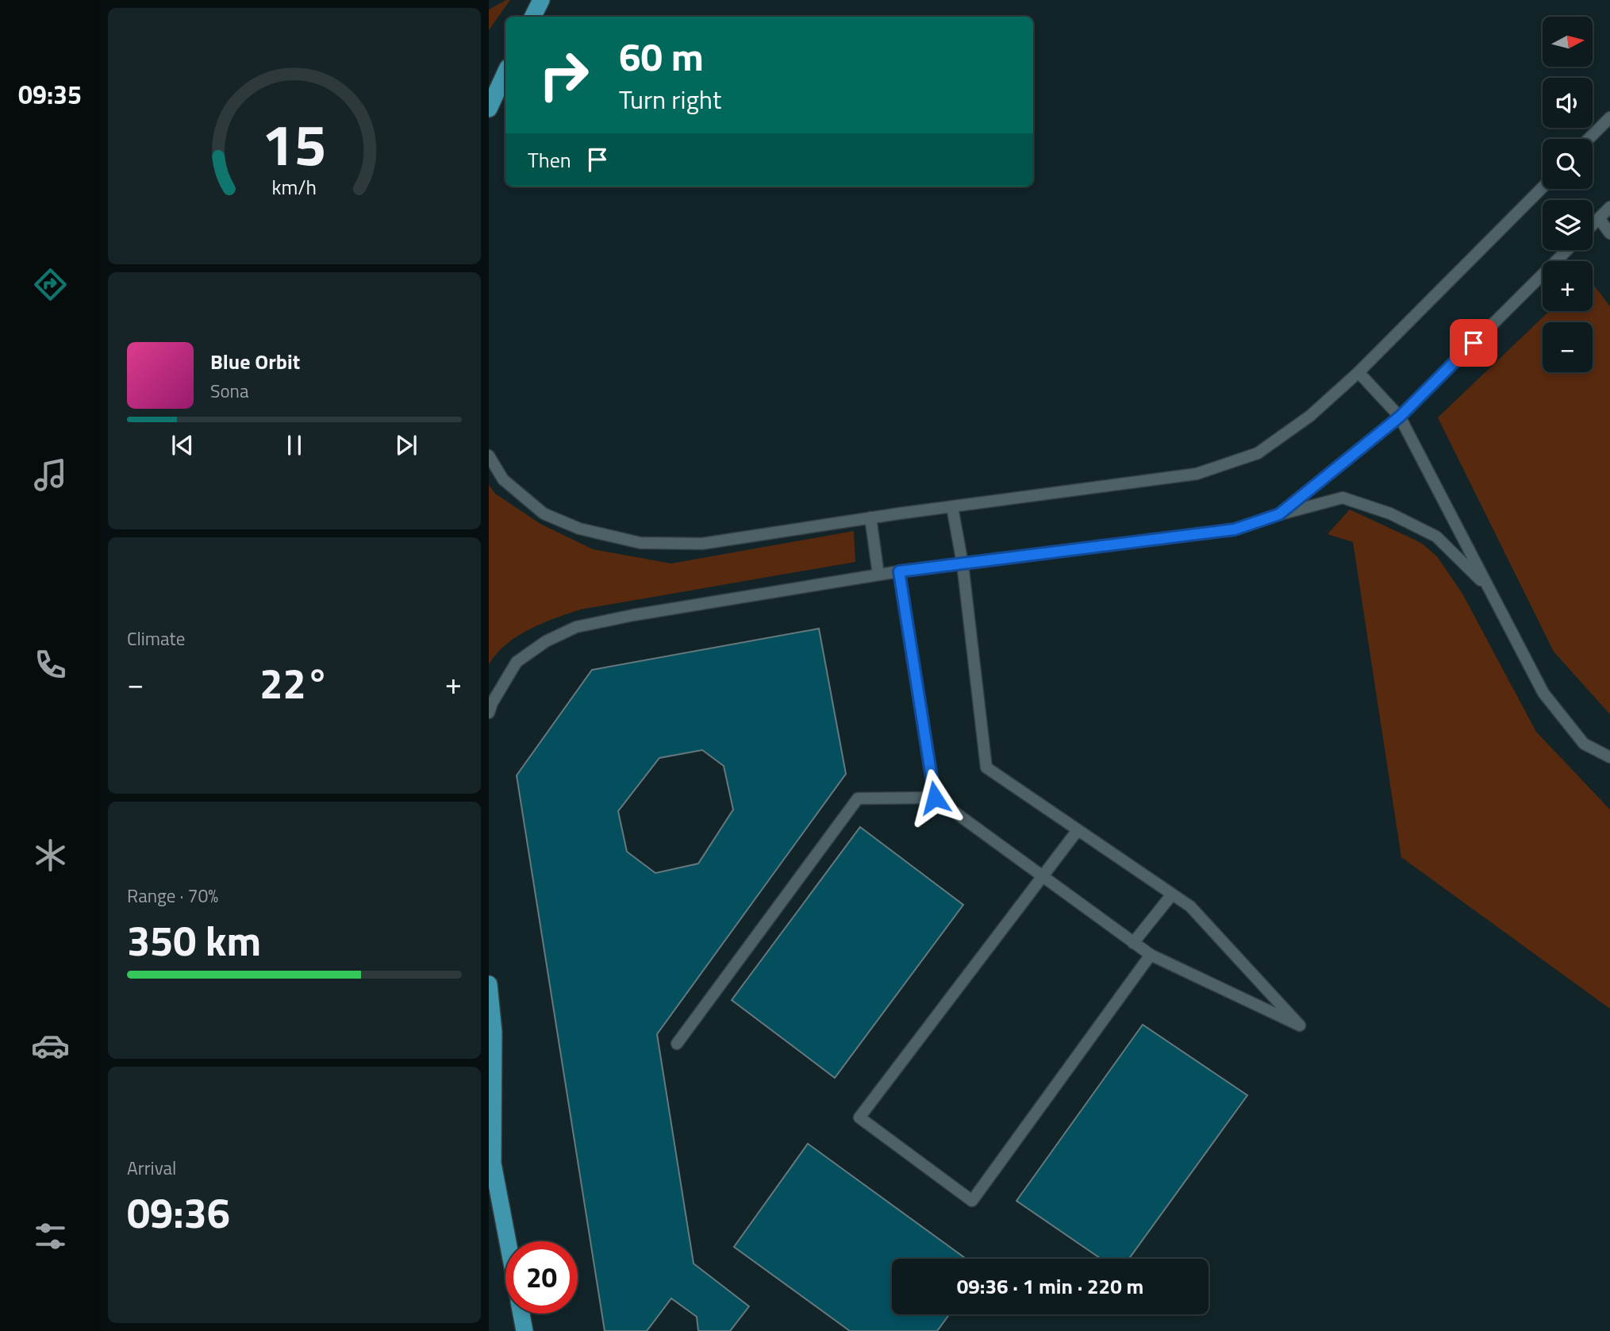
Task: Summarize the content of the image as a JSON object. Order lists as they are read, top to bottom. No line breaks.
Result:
{"north":"right","page":{"tabs":"09:35","map_buttons":["+","−"],"turn":["60 m","Turn right"],"then":"Then","song":["Blue Orbit","Sona"],"tile":["Climate",["Range · 70%","350 km"],["Arrival","09:36"]],"heat":["−","22°","+"],"limit":"20","trip":"09:36 · 1 min · 220 m","gauge":["15","km/h"]}}
